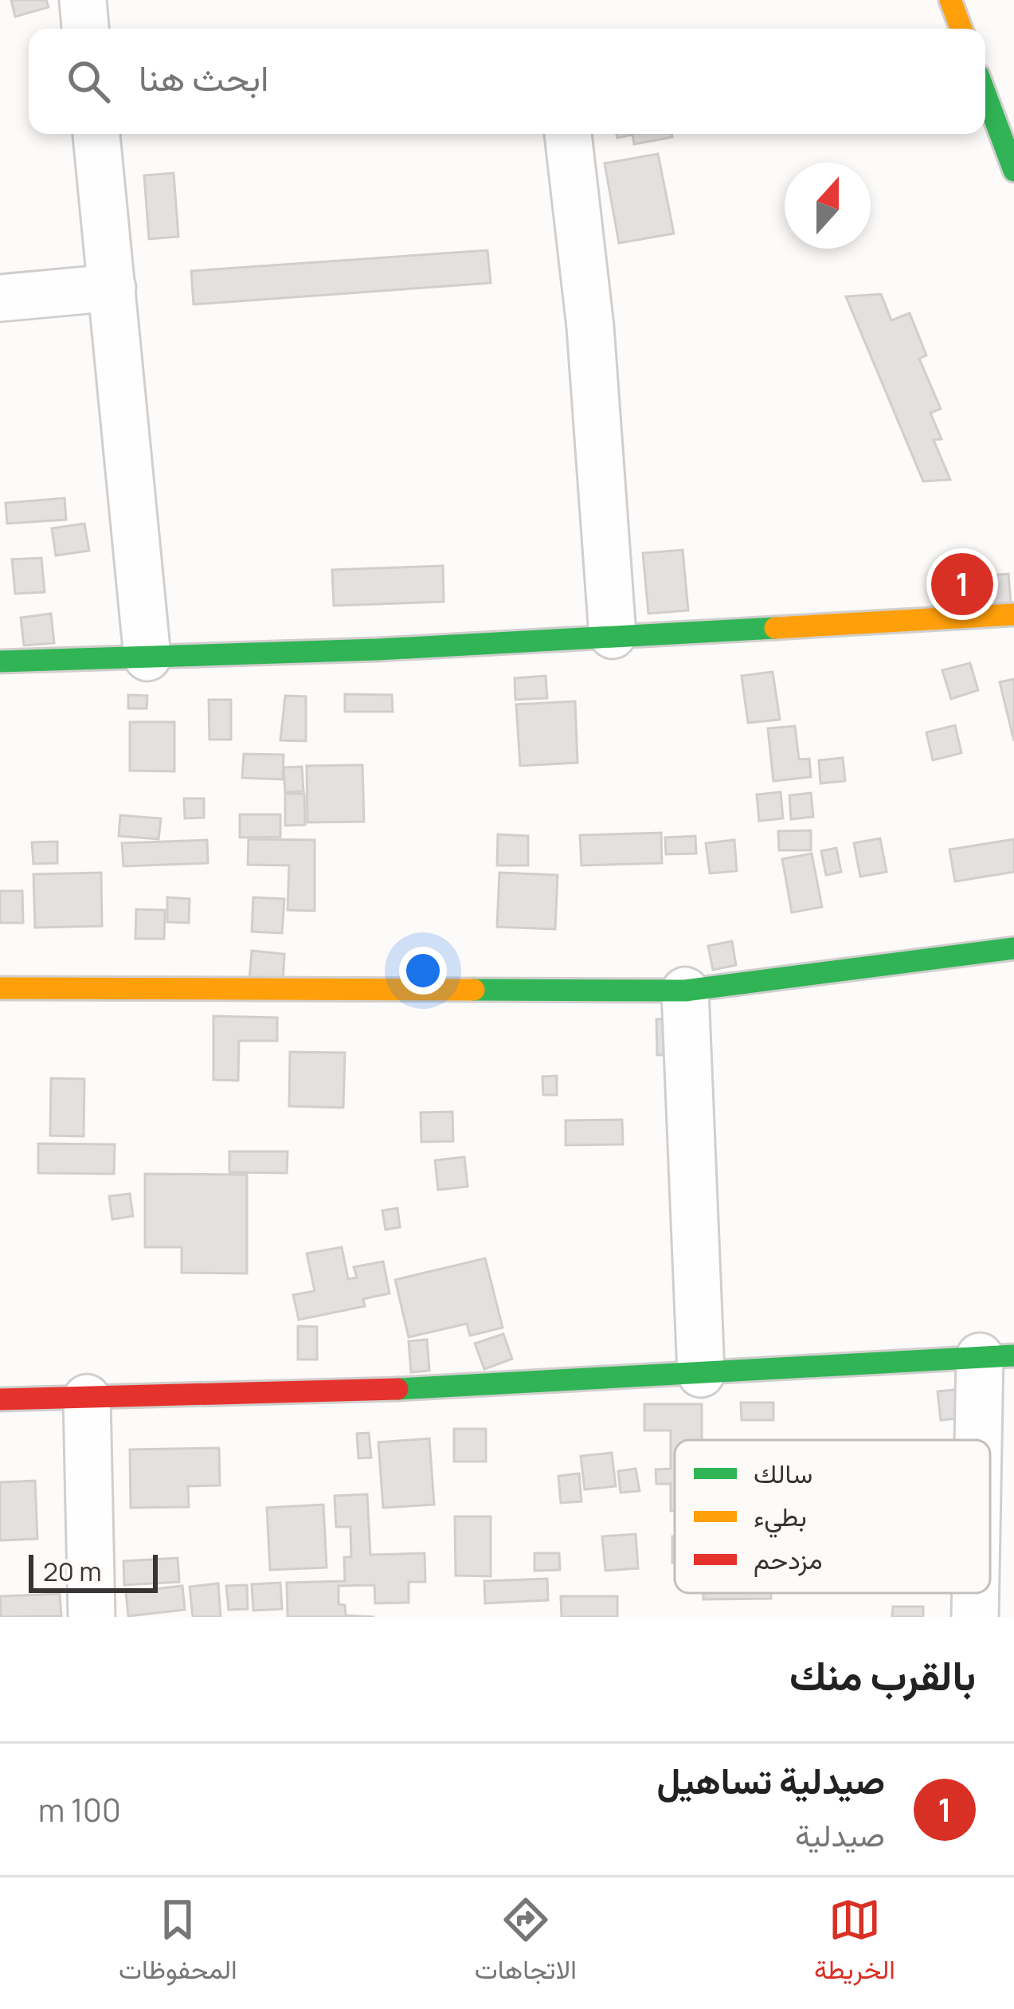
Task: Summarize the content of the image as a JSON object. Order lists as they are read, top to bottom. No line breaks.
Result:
{"legend":["سالك","بطيء","مزدحم"],"scale_bar":"20 m","north":"top","page":{"search":"ابحث هنا","pins":"1","scale":"20 m","heading":"بالقرب منك","list":[{"mark":"1","name":"صيدلية تساهيل","note":"صيدلية","value":"100 m"}],"nav":["الخريطة","الاتجاهات","المحفوظات"]}}
